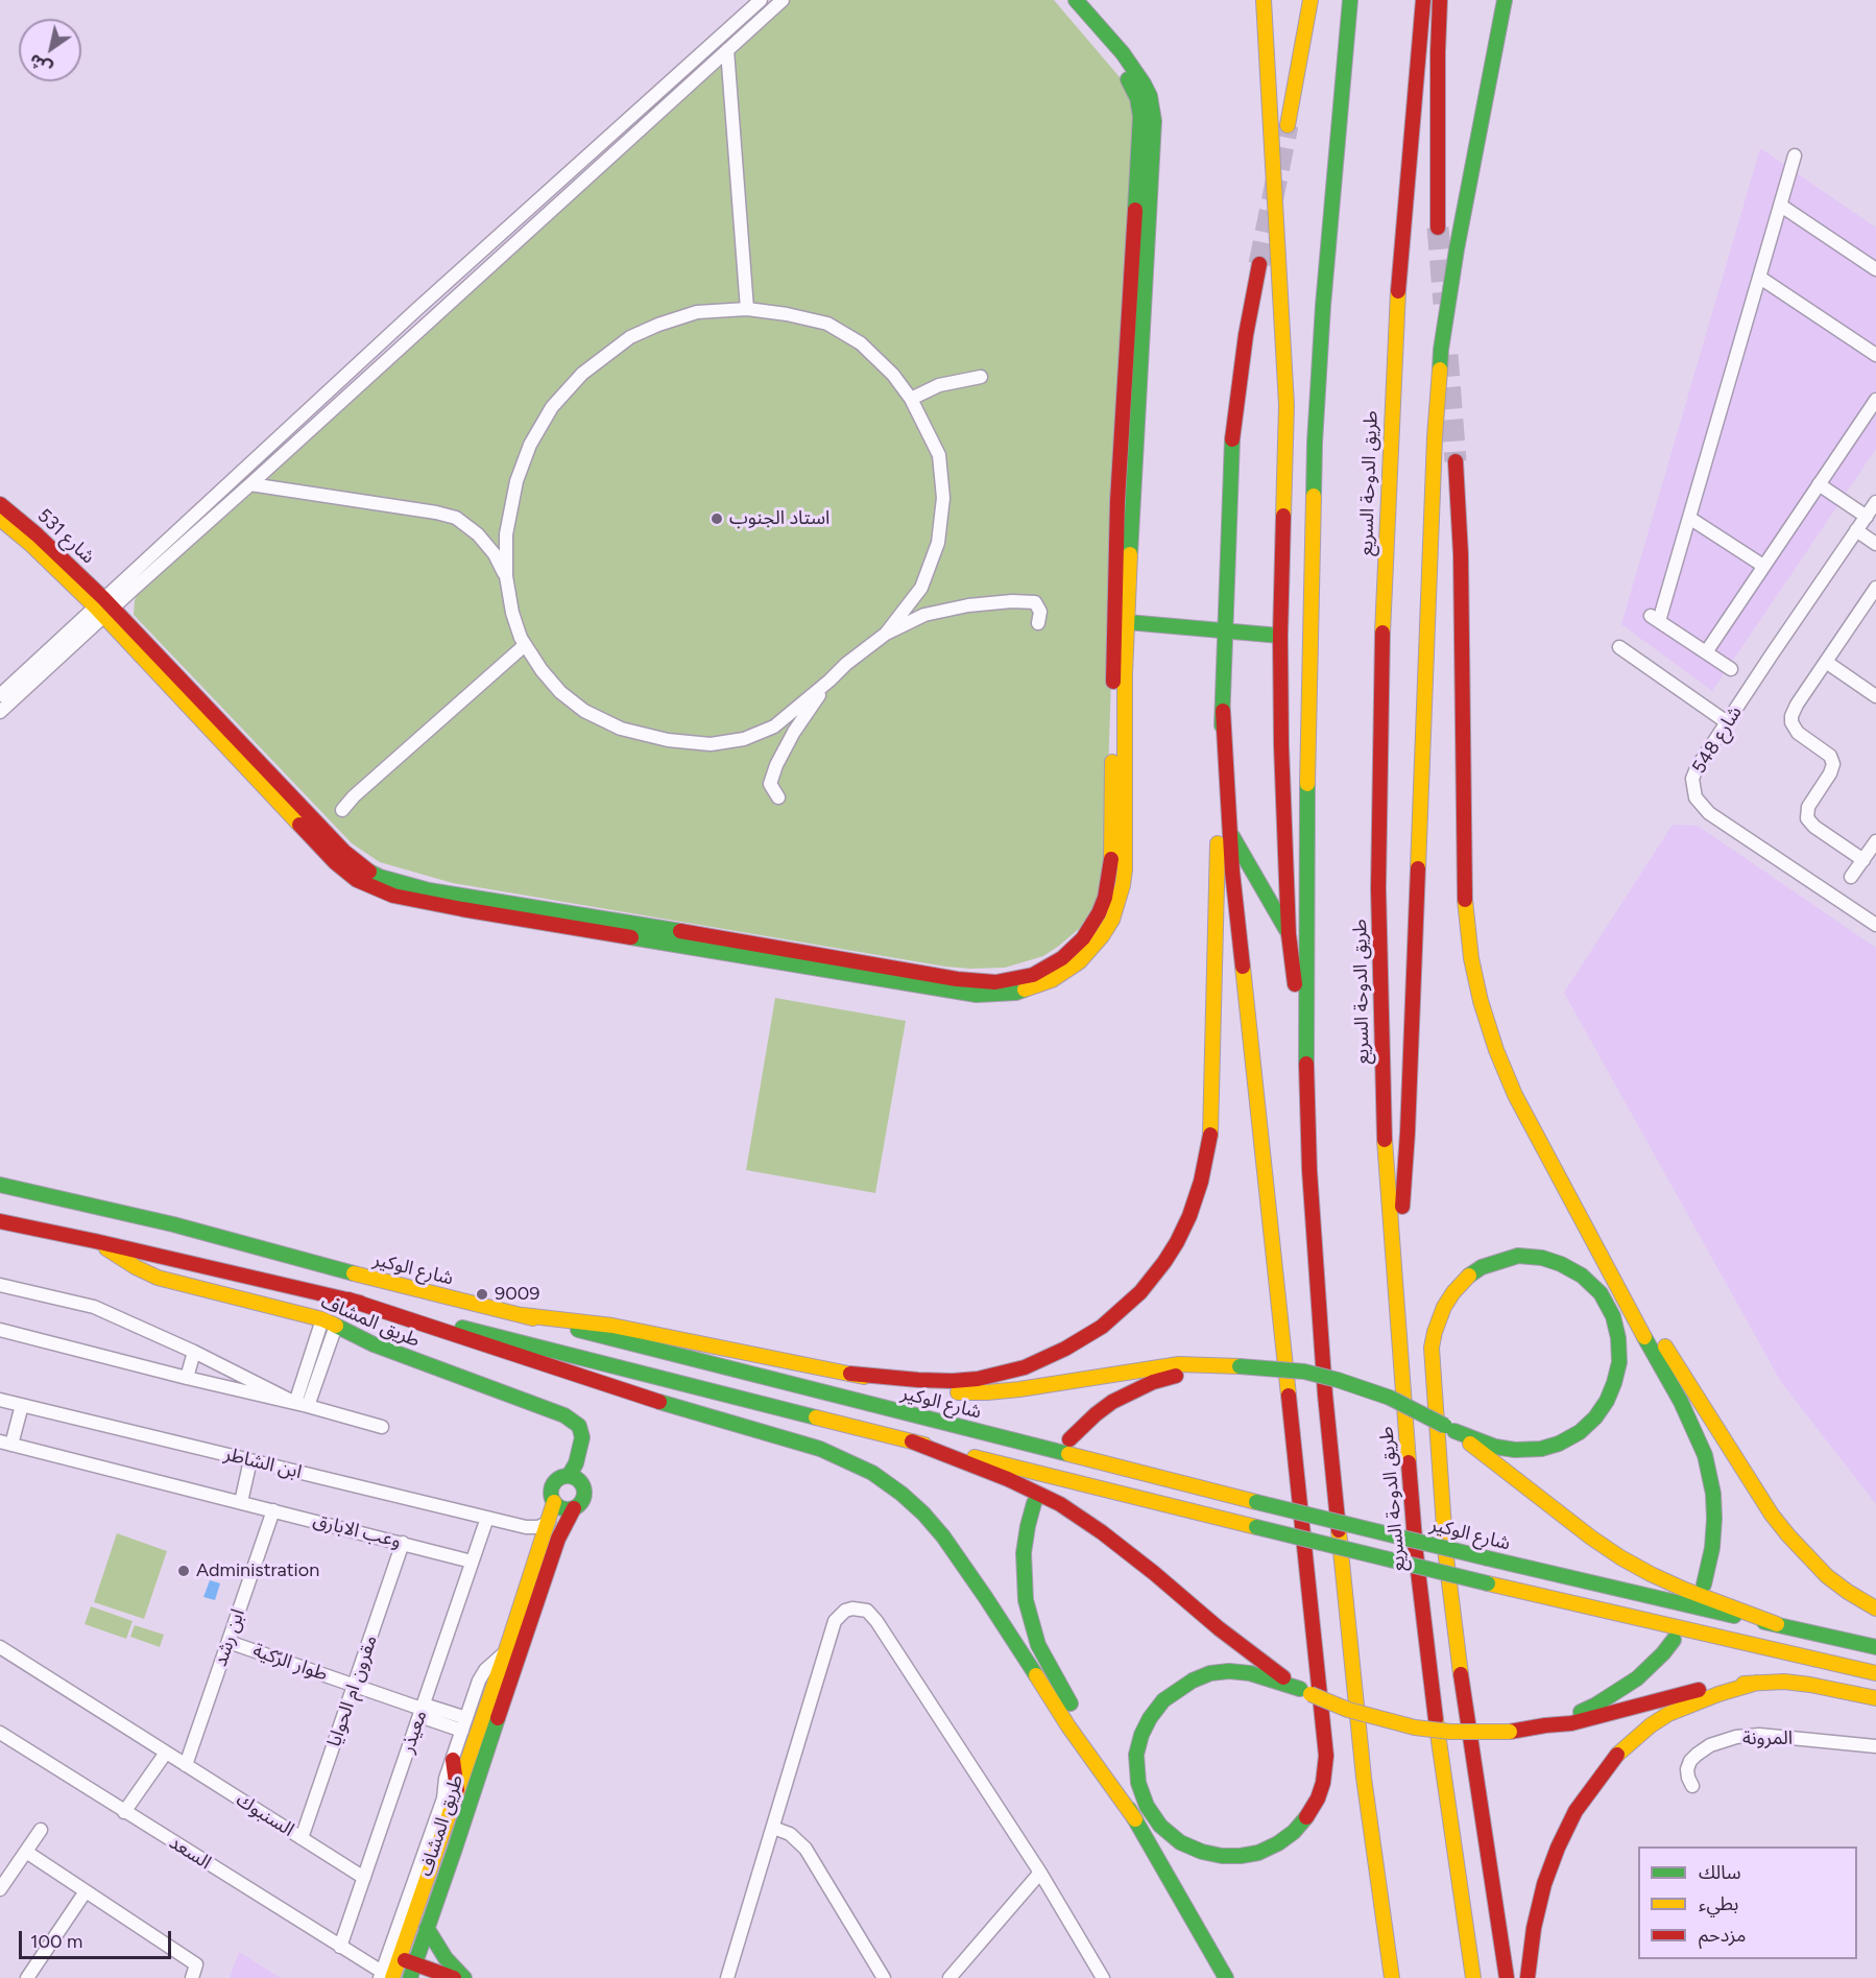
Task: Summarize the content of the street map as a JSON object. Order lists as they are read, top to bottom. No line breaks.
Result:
{"streets":{"main road":["طريق الدوحة السريع","شارع 531","شارع الوكير","طريق المشاف"],"street":["شارع 548","ابن الشاطر","وعب الابارق","ابن رشد","طوار الرّكية","مقرون ام الحوايا","معيذر","المرونة","السنبوك","السعد"]},"crossings":[["طريق المشاف","ابن الشاطر"],["طريق المشاف","طوار الرّكية"],["طريق المشاف","السعد"],["ابن الشاطر","وعب الابارق"],["ابن الشاطر","معيذر"],["وعب الابارق","ابن رشد"],["وعب الابارق","مقرون ام الحوايا"],["وعب الابارق","معيذر"],["ابن رشد","طوار الرّكية"],["ابن رشد","السنبوك"],["طوار الرّكية","مقرون ام الحوايا"],["طوار الرّكية","معيذر"],["مقرون ام الحوايا","السنبوك"],["معيذر","السنبوك"],["معيذر","السعد"]],"places":["استاد الجنوب","9009","Administration"],"legend":["سالك","بطيء","مزدحم"],"scale_bar":"100 m","north":"bottom left"}
